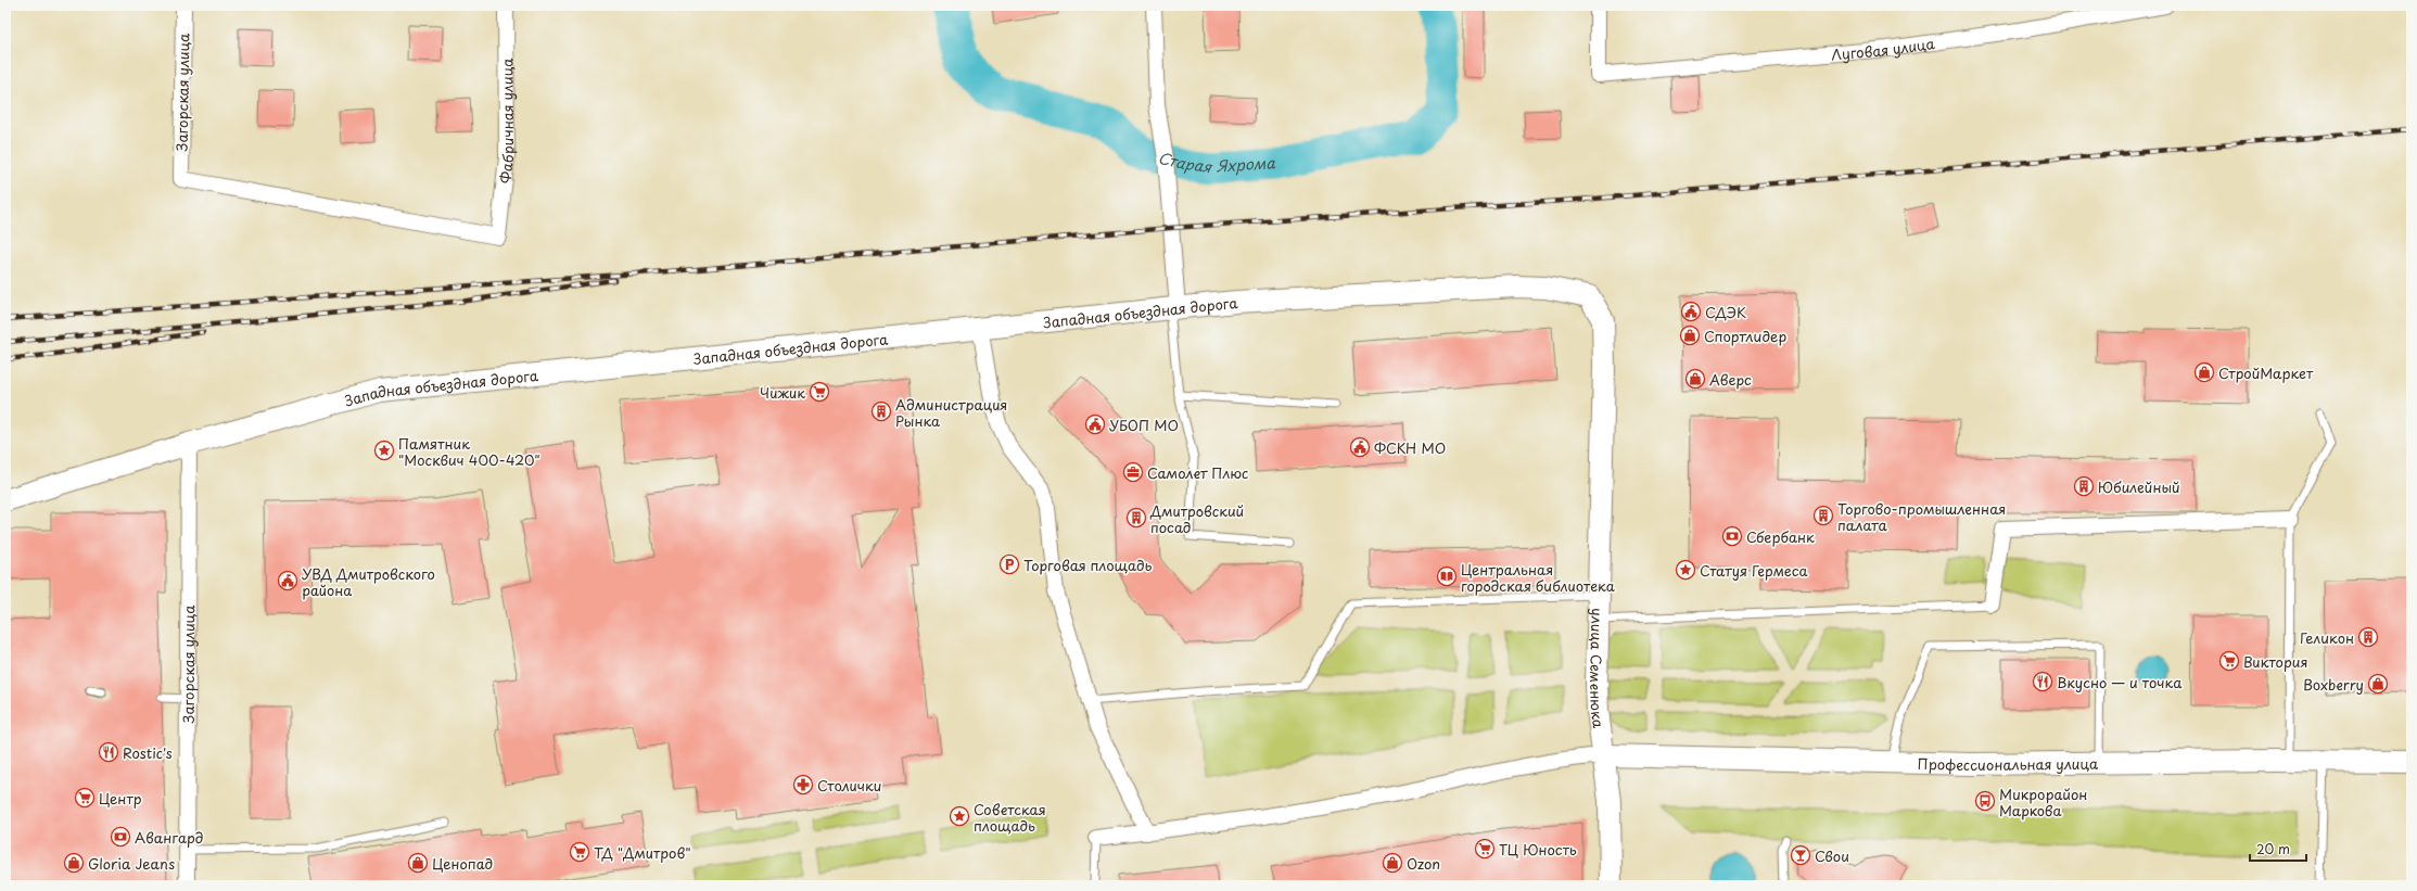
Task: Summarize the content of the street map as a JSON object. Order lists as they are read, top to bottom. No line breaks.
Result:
{"streets":{"main road":["Западная объездная дорога","улица Семенюка","Профессиональная улица"],"street":["Луговая улица","Загорская улица","Фабричная улица"]},"crossings":[["Загорская улица","Фабричная улица"],["Загорская улица","Западная объездная дорога"],["Западная объездная дорога","улица Семенюка"],["улица Семенюка","Профессиональная улица"]],"water":["Старая Яхрома"],"places":{"public building":["СДЭК","УБОП МО","ФСКН МО","УВД Дмитровского района"],"shop":["Спортлидер","СтройМаркет","Аверс","Boxberry","Gloria Jeans","Ценопад","Ozon"],"supermarket":["Чижик","Виктория","Центр","ТЦ Юность","ТД \"Дмитров\""],"building":["Администрация Рынка","Юбилейный","Торгово-промышленная палата","Дмитровский посад","Геликон"],"place":["Памятник \"Москвич 400-420\"","Статуя Гермеса","Советская площадь"],"office":["Самолет Плюс"],"bank":["Сбербанк","Авангард"],"parking":["Торговая площадь"],"library":["Центральная городская библиотека"],"restaurant":["Вкусно — и точка","Rostic's"],"pharmacy":["Столички"],"bus stop":["Микрорайон Маркова"],"bar":["Свои"]},"scale_bar":"20 m"}
